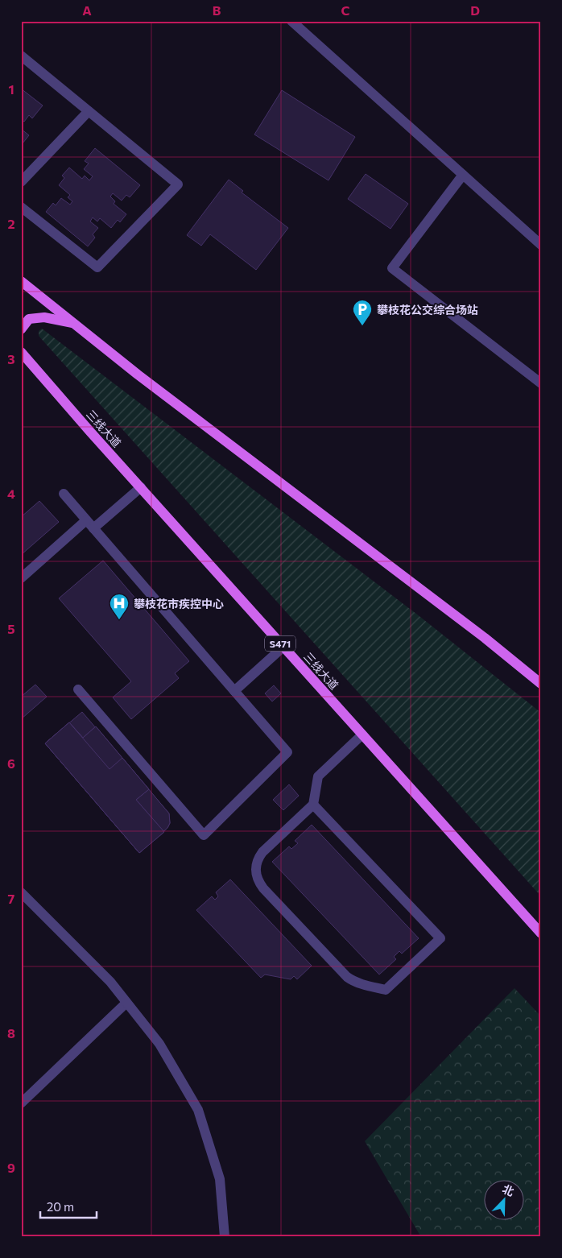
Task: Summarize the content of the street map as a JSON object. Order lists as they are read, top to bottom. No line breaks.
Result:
{"streets":{"main road":["三线大道","S471"]},"places":{"parking":["攀枝花公交综合场站"],"hospital":["攀枝花市疾控中心"]},"scale_bar":"20 m","north":"top right","grid":{"columns":["A","B","C","D"],"rows":["1","2","3","4","5","6","7","8","9"]}}
